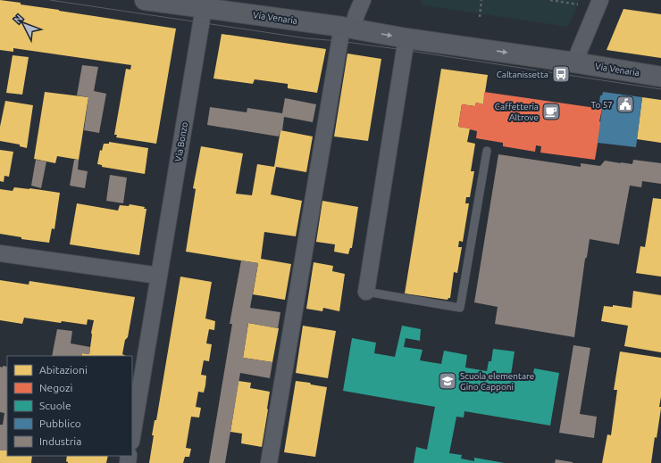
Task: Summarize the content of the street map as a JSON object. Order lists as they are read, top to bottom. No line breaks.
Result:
{"streets":{"street":["Via Venaria","Via Bonzo"]},"crossings":[["Via Venaria","Via Bonzo"]],"one_way":["Via Venaria"],"places":{"bus stop":["Caltanissetta"],"public building":["To 57"],"cafe":["Caffetteria Altrove"],"school or university":["Scuola elementare Gino Capponi"]},"legend":["Abitazioni","Negozi","Scuole","Pubblico","Industria"],"north":"top left"}
